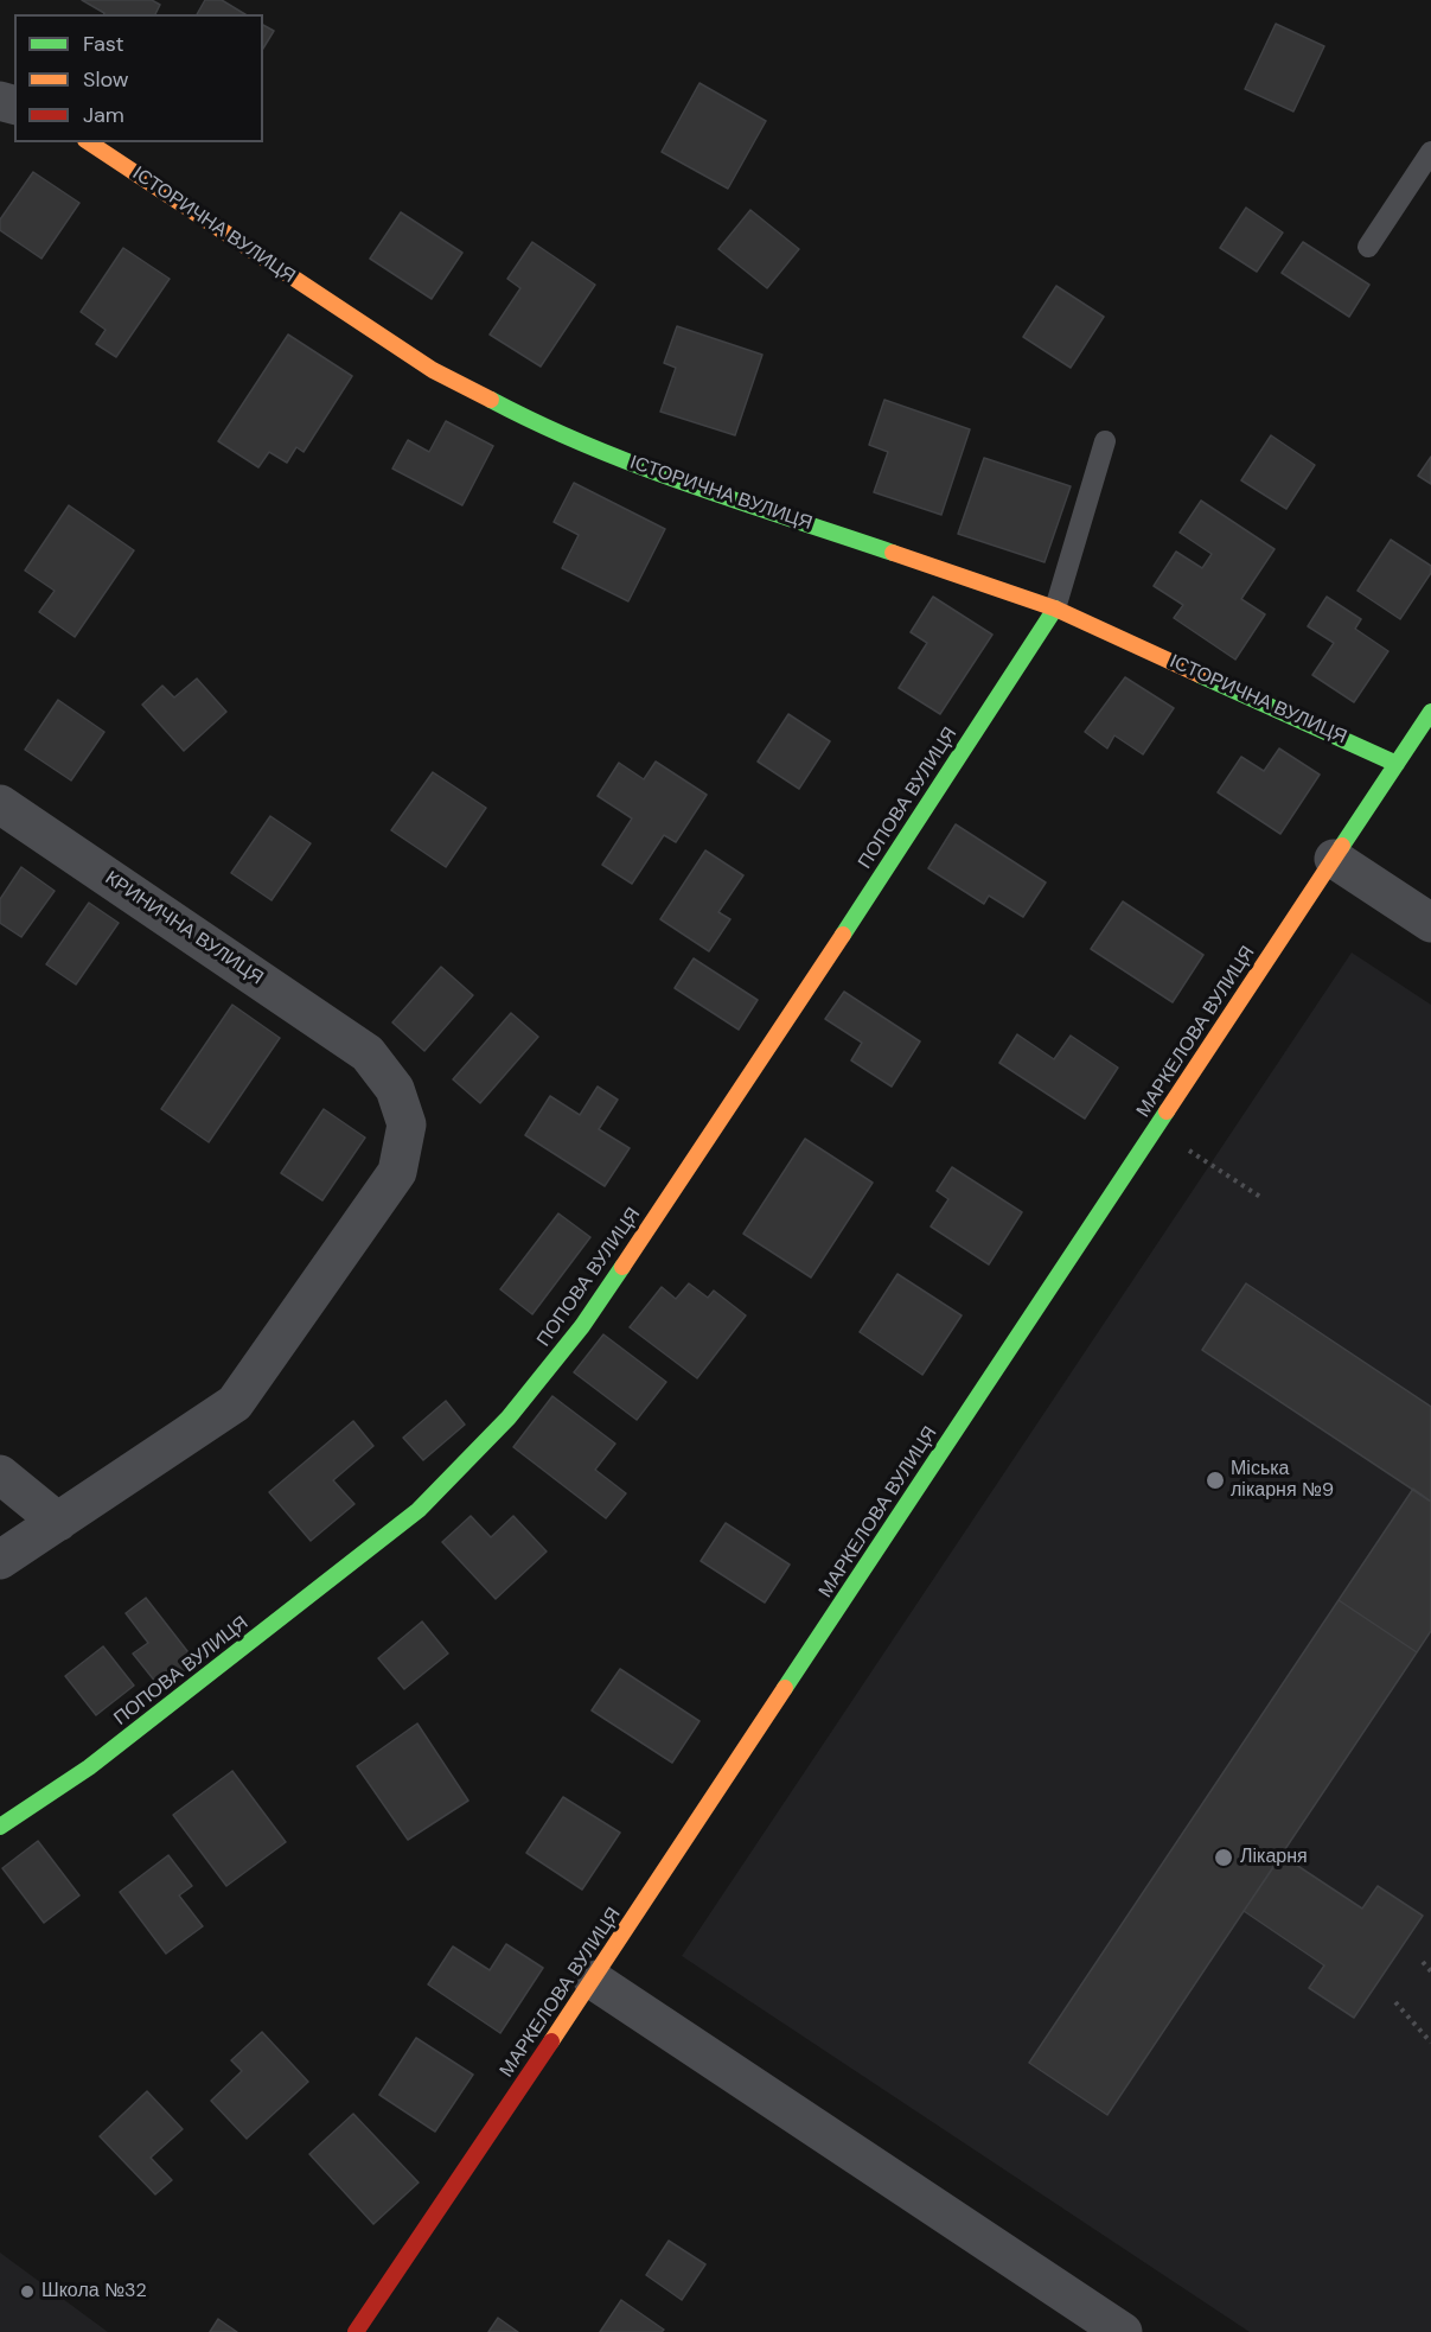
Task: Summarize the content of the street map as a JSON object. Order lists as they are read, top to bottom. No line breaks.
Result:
{"streets":{"street":["ІСТОРИЧНА ВУЛИЦЯ","ПОПОВА ВУЛИЦЯ","КРИНИЧНА ВУЛИЦЯ","МАРКЕЛОВА ВУЛИЦЯ"]},"crossings":[["ІСТОРИЧНА ВУЛИЦЯ","ПОПОВА ВУЛИЦЯ"],["ІСТОРИЧНА ВУЛИЦЯ","МАРКЕЛОВА ВУЛИЦЯ"]],"places":["Міська лікарня №9","Лікарня","Школа №32"],"legend":["Fast","Slow","Jam"]}
